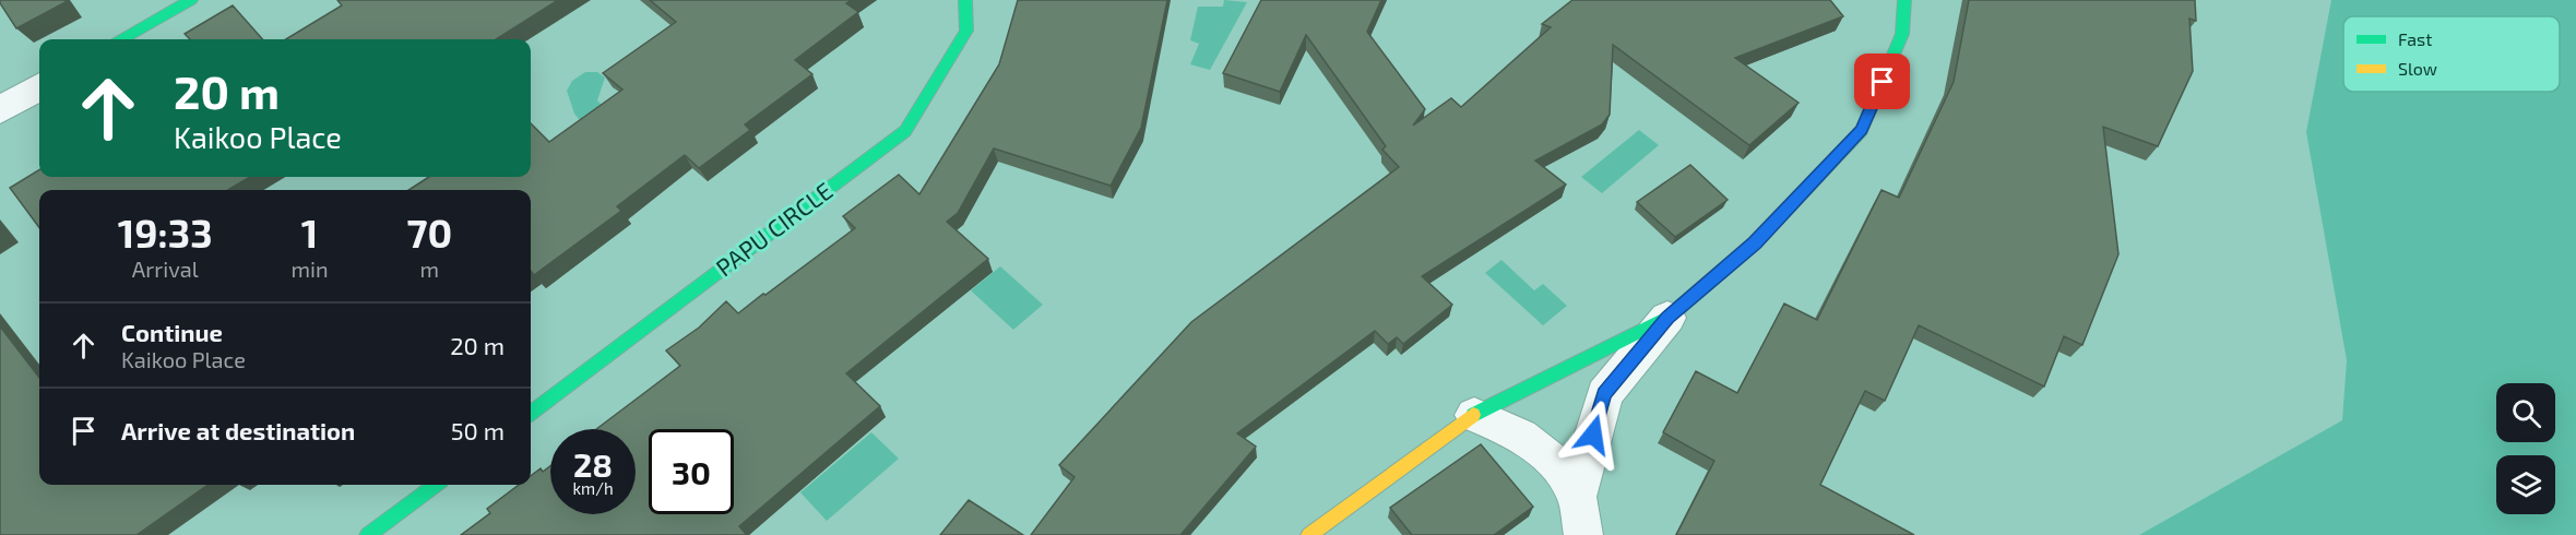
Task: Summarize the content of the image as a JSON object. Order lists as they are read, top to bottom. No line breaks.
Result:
{"streets":{"street":["PAPU CIRCLE"]},"legend":["Fast","Slow"],"page":{"turn":["20 m","Kaikoo Place"],"eta":["19:33","Arrival","1","min","70","m"],"list":[{"name":"Continue","note":"Kaikoo Place","value":"20 m"},{"name":"Arrive at destination","value":"50 m"}],"speed":"28 km/h","limit":"30"}}
